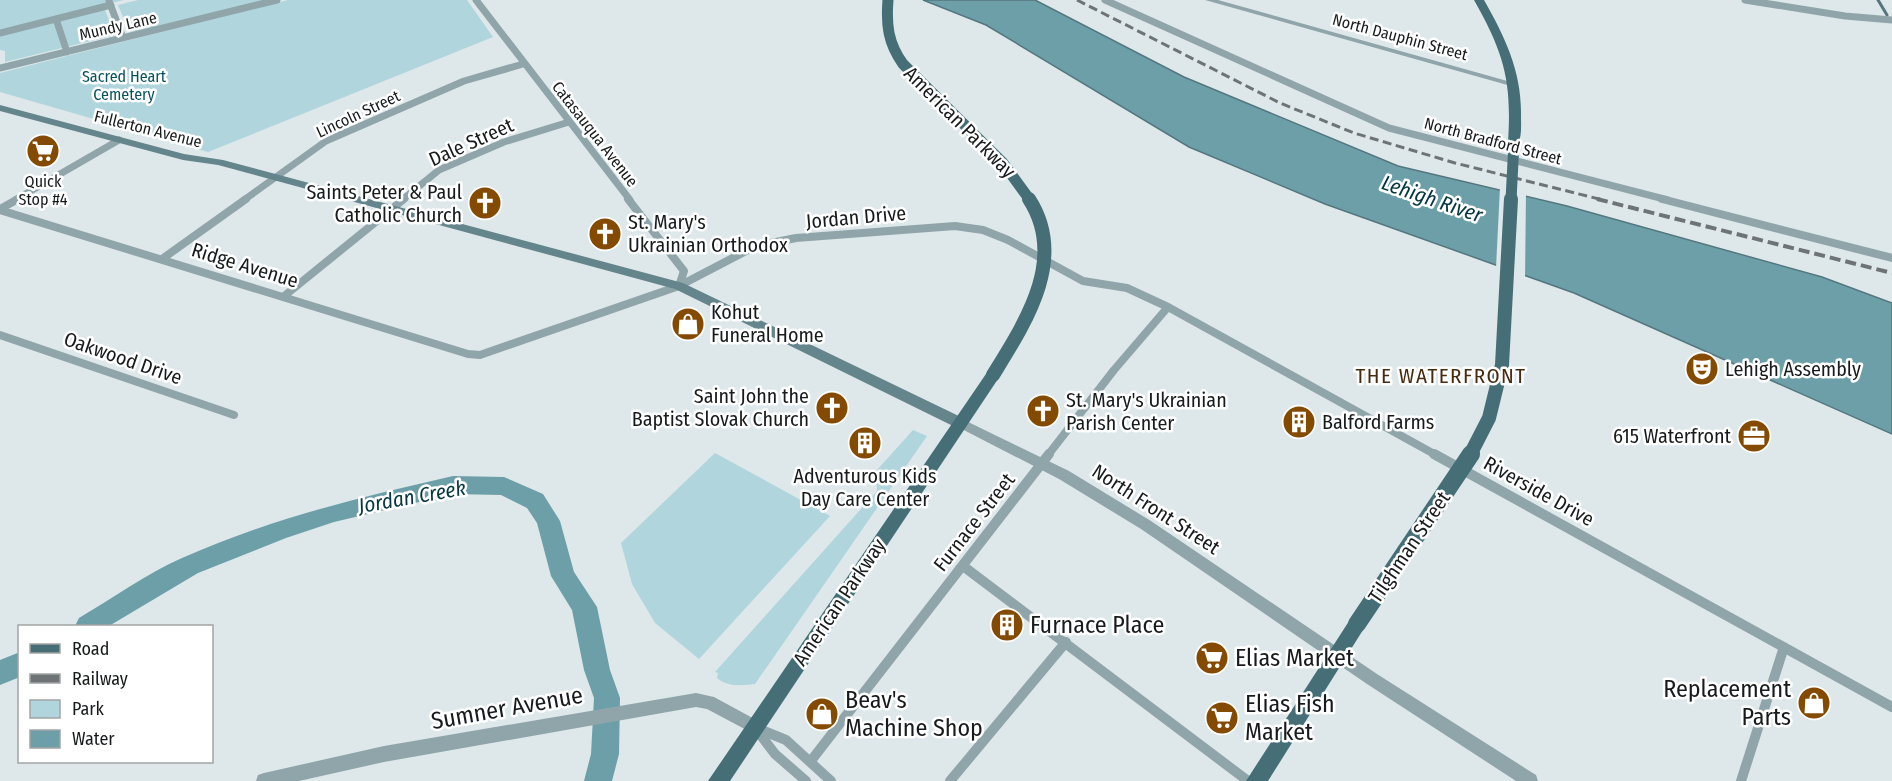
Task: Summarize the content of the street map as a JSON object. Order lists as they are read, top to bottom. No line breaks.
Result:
{"streets":{"main road":["American Parkway","Fullerton Avenue","North Front Street","Tilghman Street"],"street":["Mundy Lane","North Dauphin Street","Lincoln Street","Catasauqua Avenue","North Bradford Street","Dale Street","Jordan Drive","Ridge Avenue","Oakwood Drive","Riverside Drive","Furnace Street","Sumner Avenue"]},"crossings":[["North Dauphin Street","Tilghman Street"],["Lincoln Street","Fullerton Avenue"],["Lincoln Street","Catasauqua Avenue"],["Lincoln Street","Ridge Avenue"],["American Parkway","North Front Street"],["American Parkway","Sumner Avenue"],["Fullerton Avenue","Catasauqua Avenue"],["Fullerton Avenue","Dale Street"],["Fullerton Avenue","Jordan Drive"],["Fullerton Avenue","North Front Street"],["Catasauqua Avenue","Dale Street"],["Catasauqua Avenue","Jordan Drive"],["Dale Street","Ridge Avenue"],["Jordan Drive","Ridge Avenue"],["Jordan Drive","Riverside Drive"],["Jordan Drive","Furnace Street"],["Riverside Drive","Furnace Street"],["North Front Street","Furnace Street"],["North Front Street","Tilghman Street"]],"districts":["THE WATERFRONT"],"water":["Lehigh River","Jordan Creek"],"parks":["Sacred Heart Cemetery"],"places":{"supermarket":["Quick Stop #4","Elias Market","Elias Fish Market"],"church":["Saints Peter & Paul Catholic Church","St. Mary's Ukrainian Orthodox","Saint John the Baptist Slovak Church","St. Mary's Ukrainian Parish Center"],"shop":["Kohut Funeral Home","Replacement Parts","Beav's Machine Shop"],"theatre":["Lehigh Assembly"],"building":["Balford Farms","Adventurous Kids Day Care Center","Furnace Place"],"office":["615 Waterfront"]},"legend":["Road","Railway","Park","Water"]}
